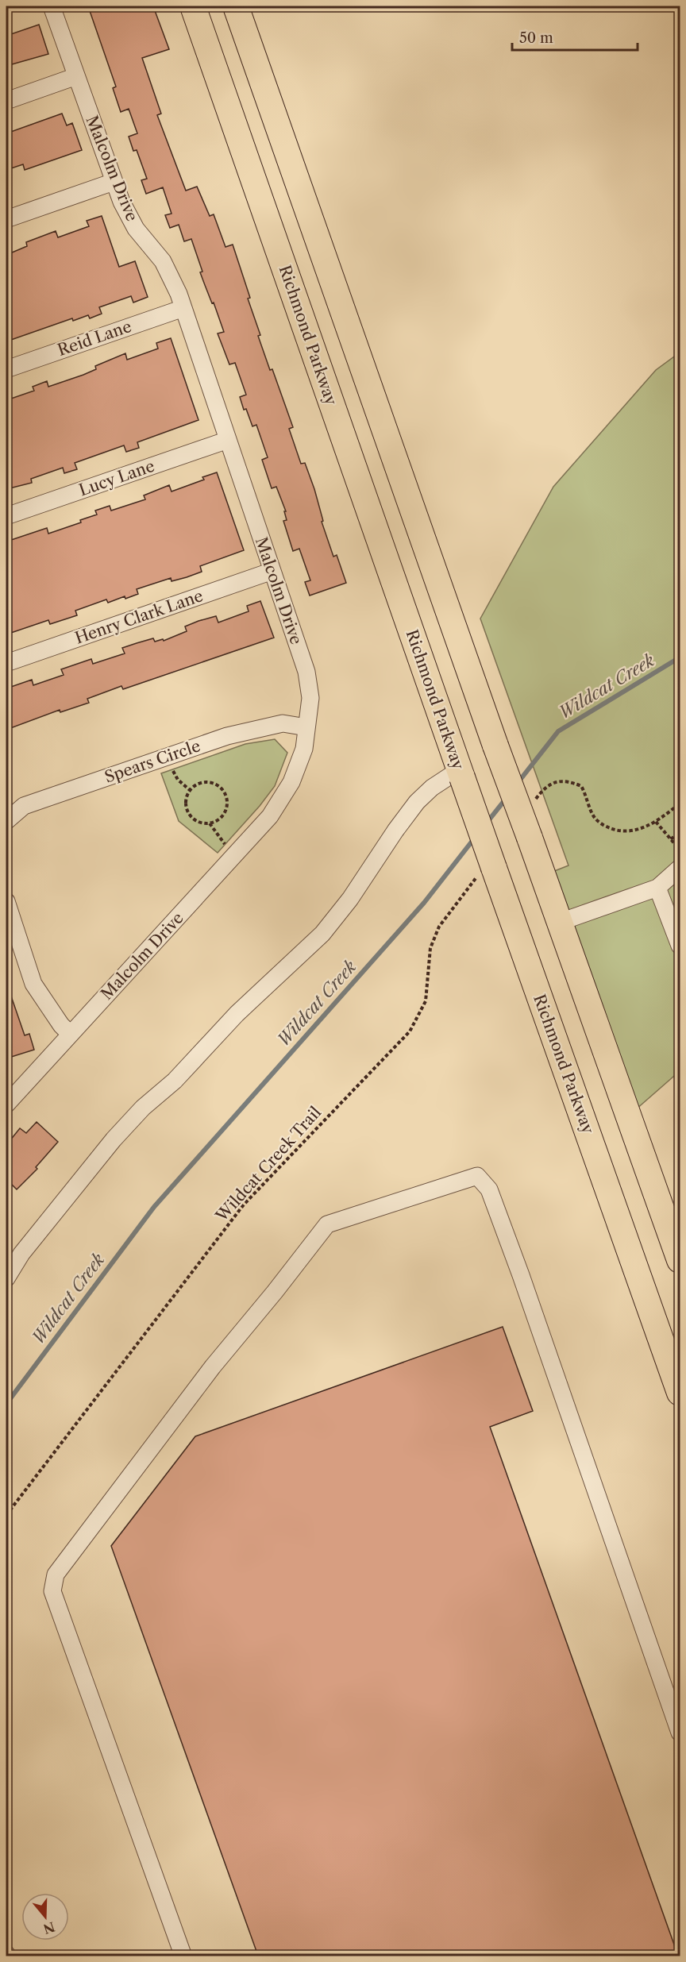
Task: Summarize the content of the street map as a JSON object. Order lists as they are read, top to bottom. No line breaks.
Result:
{"streets":{"highway":["Richmond Parkway"],"street":["Malcolm Drive","Reid Lane","Lucy Lane","Henry Clark Lane","Spears Circle"],"path":["Wildcat Creek Trail"]},"crossings":[["Malcolm Drive","Reid Lane"],["Malcolm Drive","Lucy Lane"],["Malcolm Drive","Henry Clark Lane"],["Malcolm Drive","Spears Circle"]],"water":["Wildcat Creek"],"scale_bar":"50 m","north":"bottom"}
